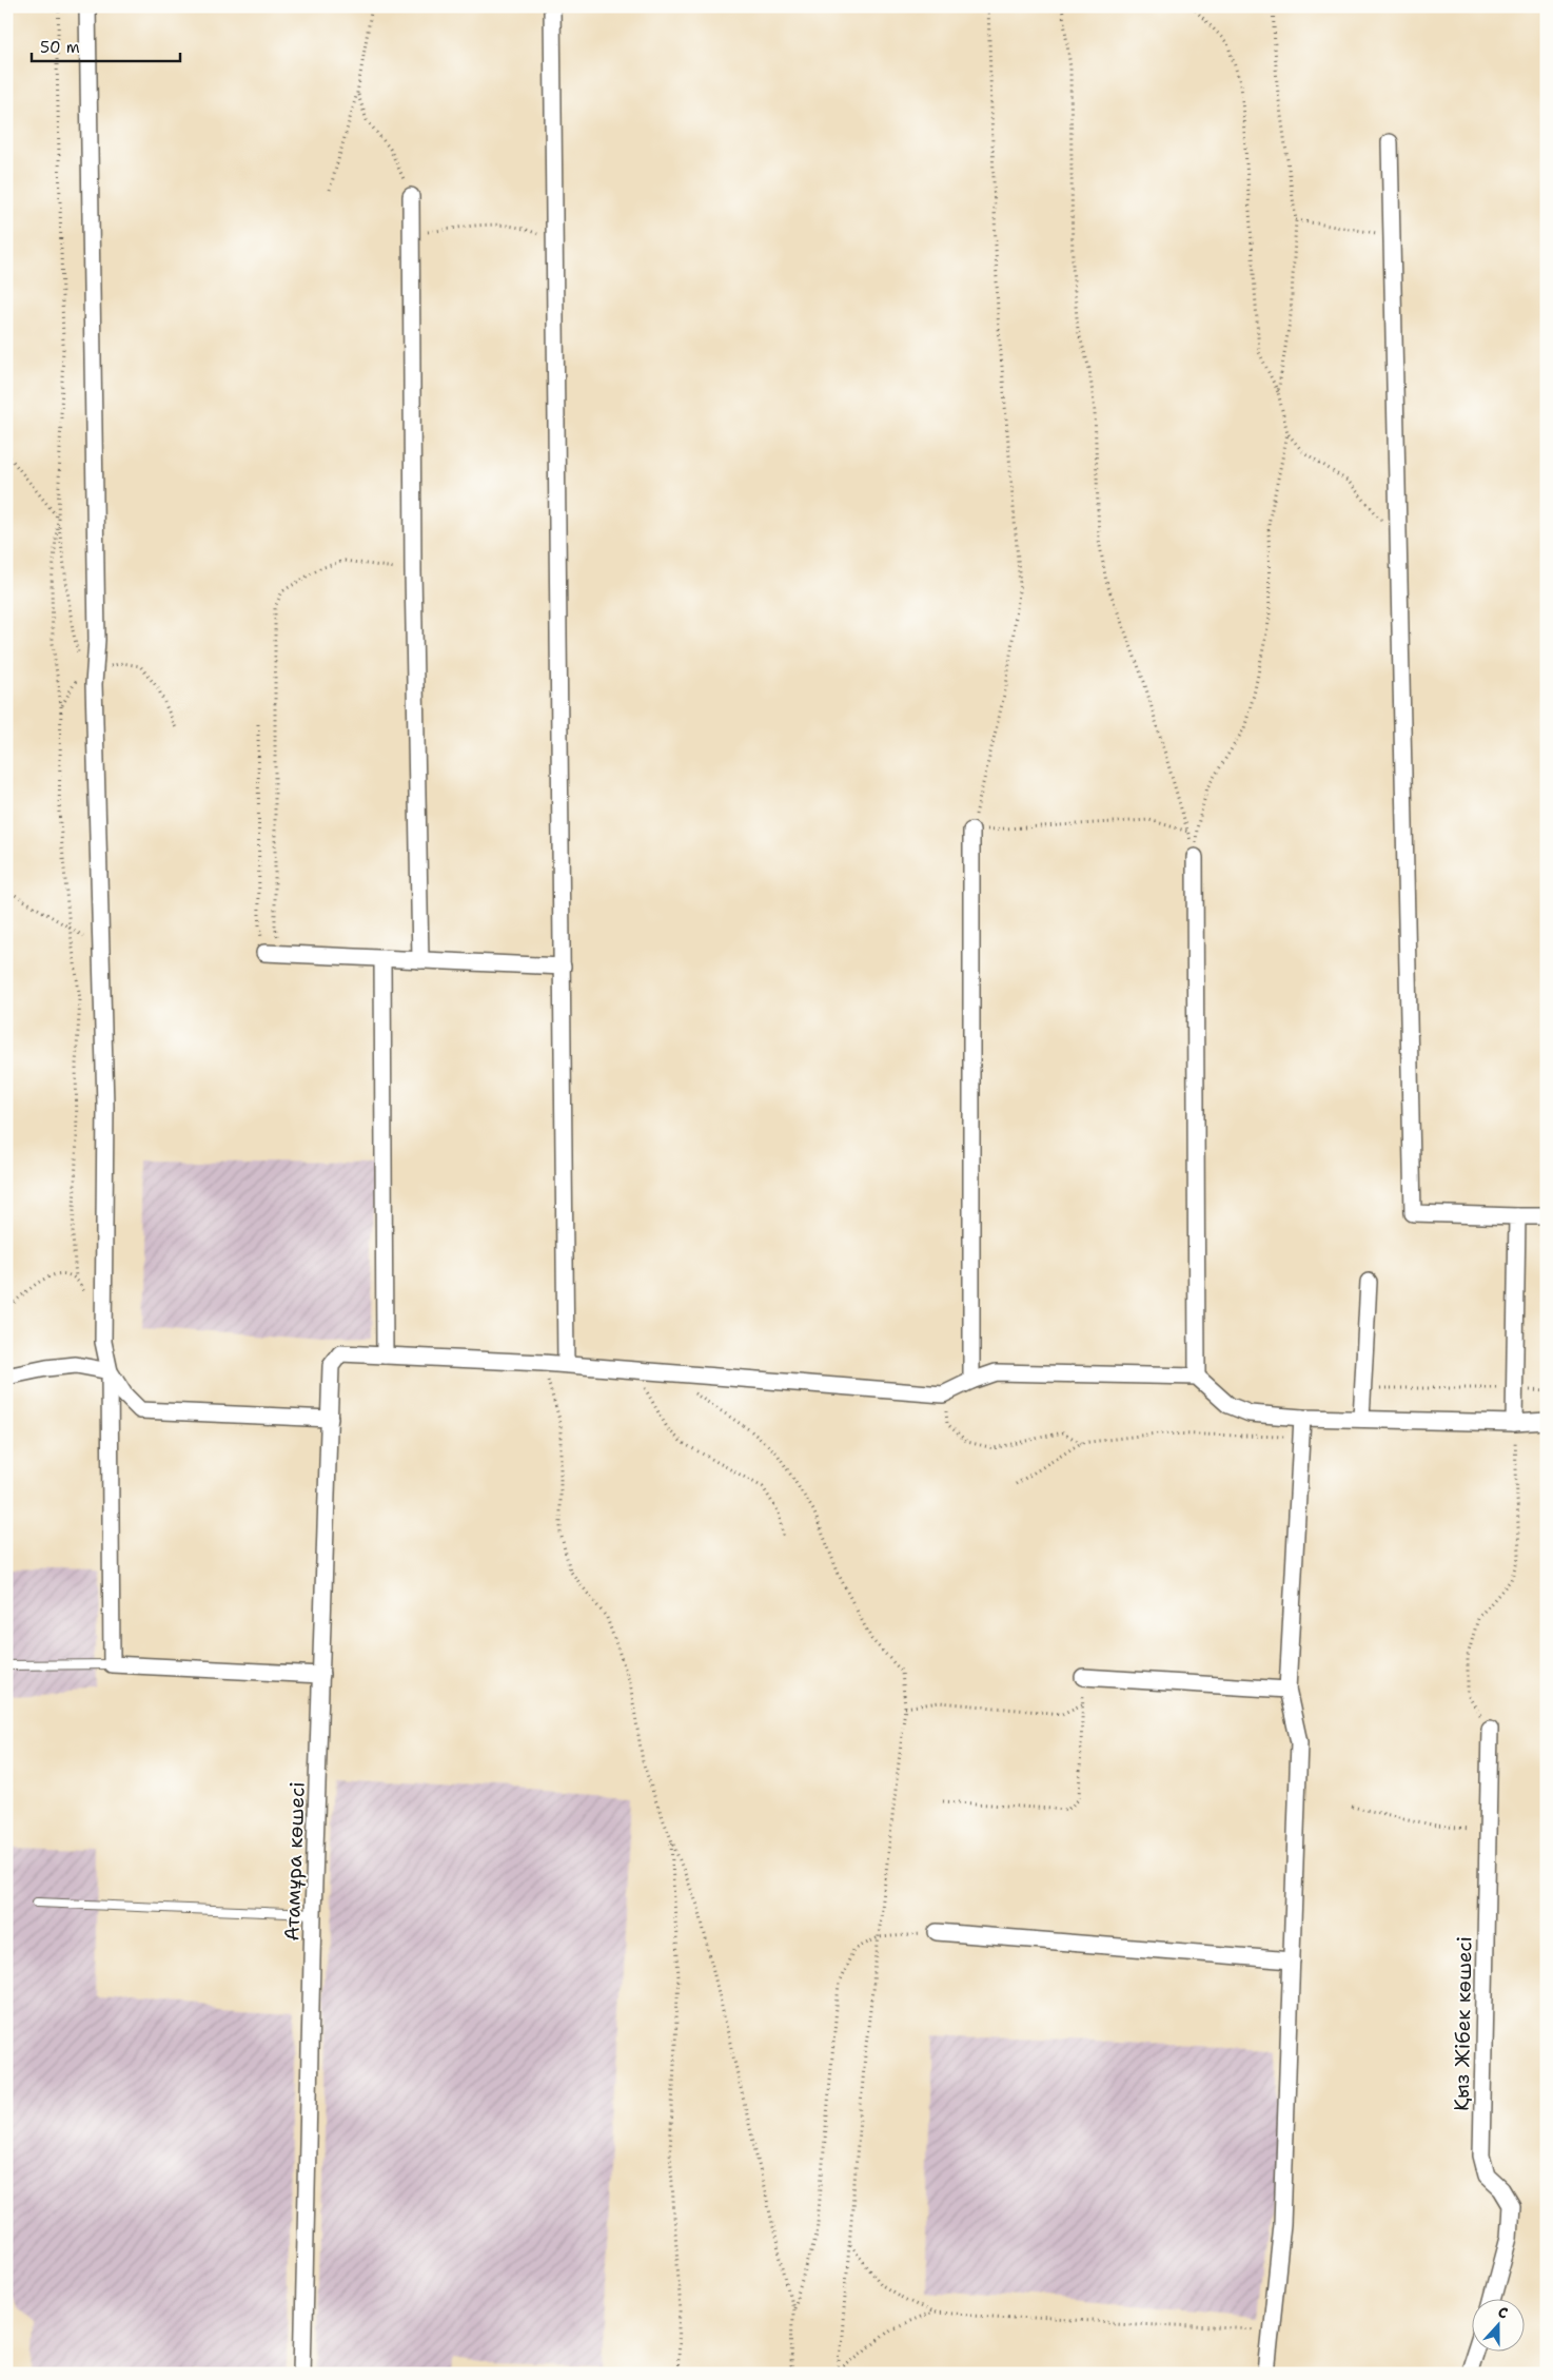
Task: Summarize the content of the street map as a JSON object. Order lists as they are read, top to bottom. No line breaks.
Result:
{"streets":{"street":["Атамұра көшесі","Қыз Жібек көшесі"]},"scale_bar":"50 m","north":"top"}
